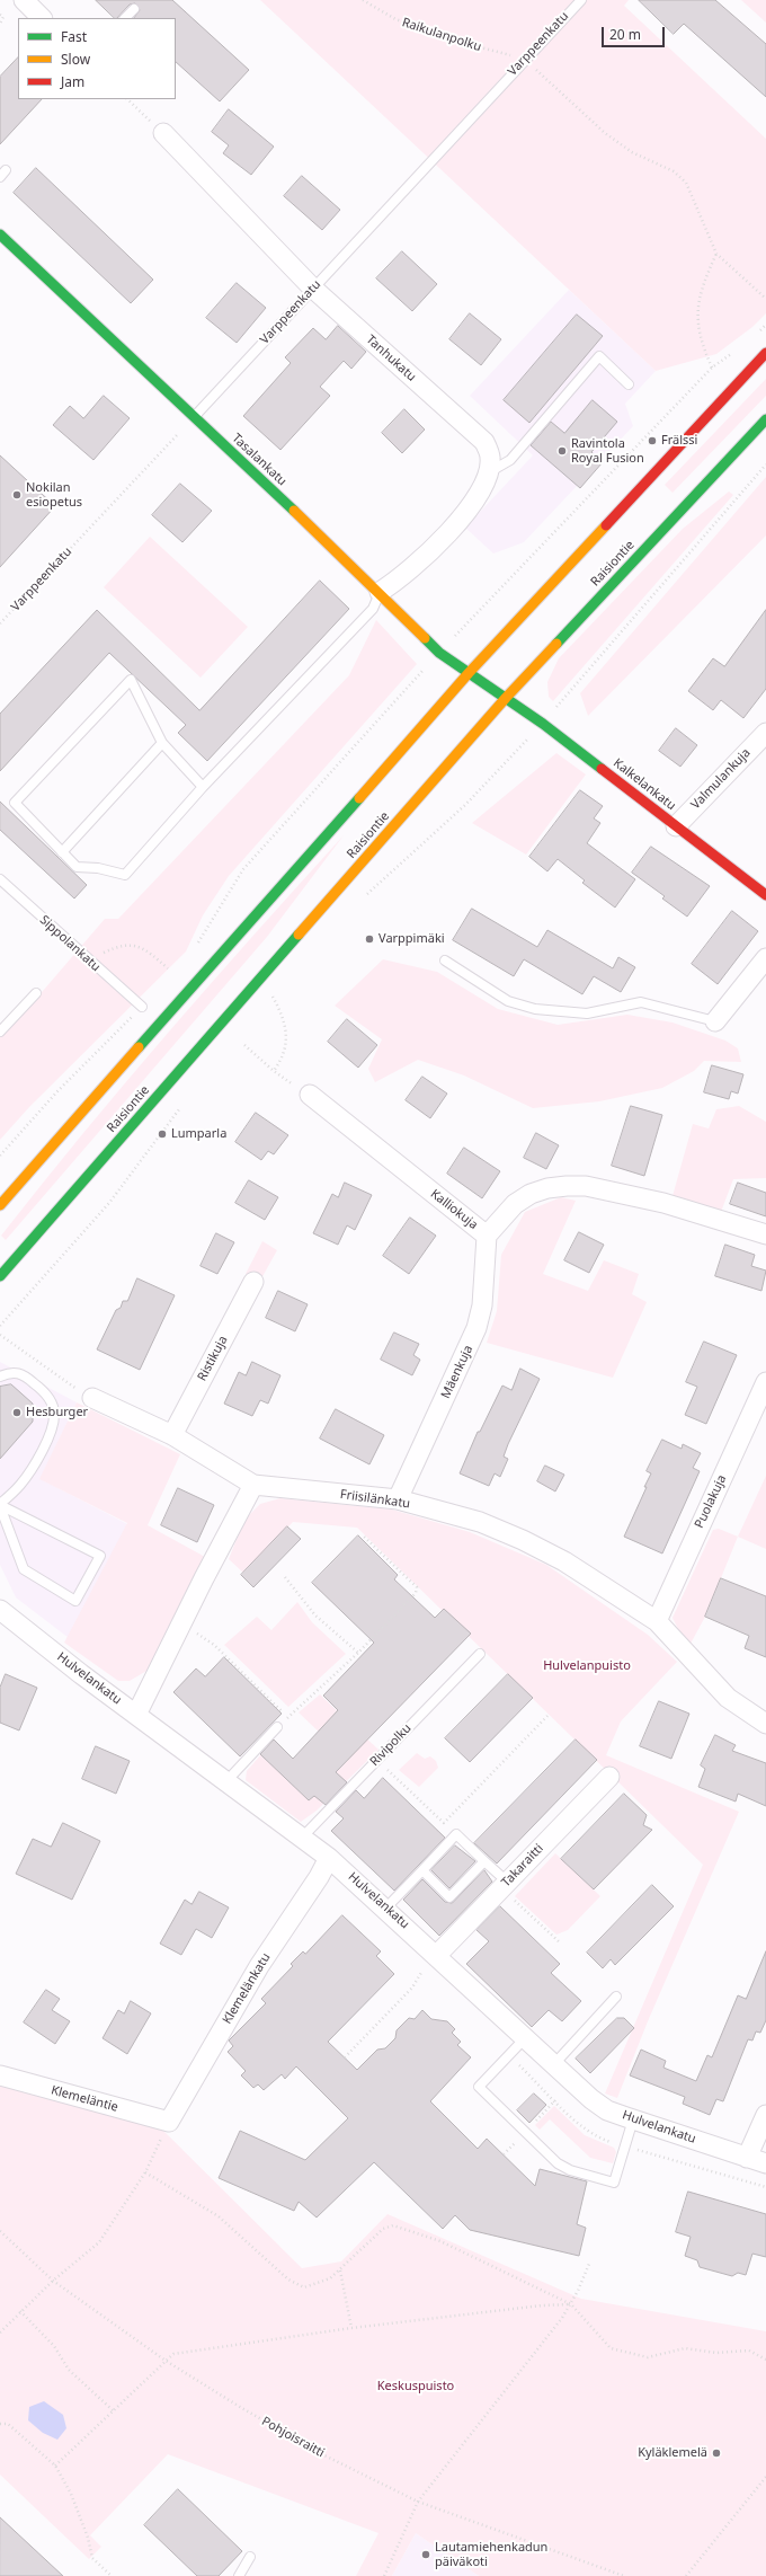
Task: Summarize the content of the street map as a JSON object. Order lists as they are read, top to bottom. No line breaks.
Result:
{"streets":{"main road":["Tasalankatu","Raisiontie","Kalkelankatu"],"street":["Tanhukatu","Valmulankuja","Kalliokuja","Ristikuja","Mäenkuja","Friisilänkatu","Puolakuja","Hulvelankatu","Takaraitti","Klemelänkatu","Klemeläntie"],"lane":["Varppeenkatu","Sippolankatu","Rivipolku"],"path":["Raikulanpolku","Pohjoisraitti"]},"crossings":[["Raikulanpolku","Varppeenkatu"],["Varppeenkatu","Tanhukatu"],["Varppeenkatu","Tasalankatu"],["Tanhukatu","Tasalankatu"],["Tasalankatu","Raisiontie"],["Tasalankatu","Kalkelankatu"],["Raisiontie","Kalkelankatu"],["Valmulankuja","Kalkelankatu"],["Kalliokuja","Mäenkuja"],["Mäenkuja","Friisilänkatu"],["Friisilänkatu","Puolakuja"],["Hulvelankatu","Rivipolku"],["Hulvelankatu","Takaraitti"],["Hulvelankatu","Klemelänkatu"],["Klemelänkatu","Klemeläntie"]],"parks":["Hulvelanpuisto","Keskuspuisto"],"places":["Frälssi","Ravintola Royal Fusion","Nokilan esiopetus","Varppimäki","Lumparla","Hesburger","Kyläklemelä","Lautamiehenkadun päiväkoti"],"legend":["Fast","Slow","Jam"],"scale_bar":"20 m"}
